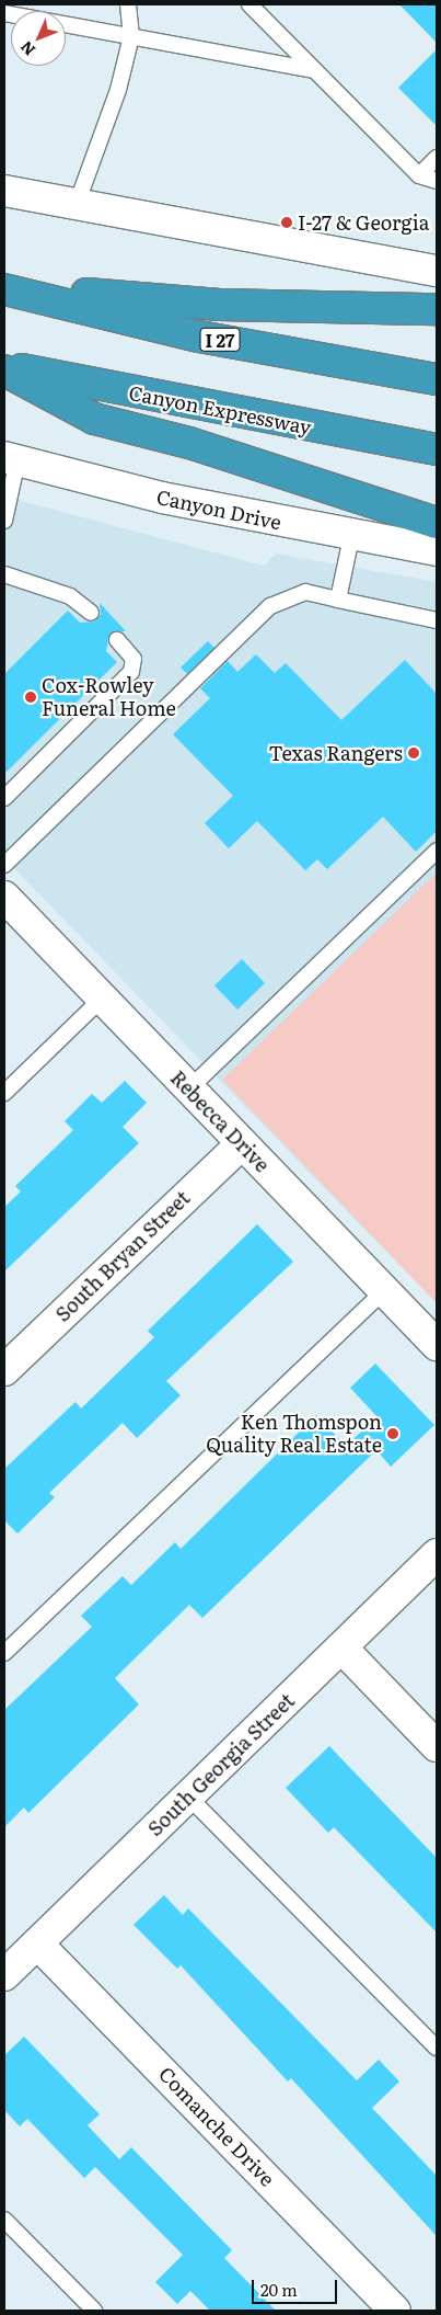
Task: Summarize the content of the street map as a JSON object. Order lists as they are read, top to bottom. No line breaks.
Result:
{"streets":{"highway":["I 27","Canyon Expressway"],"street":["Canyon Drive","Rebecca Drive","South Bryan Street","South Georgia Street","Comanche Drive"]},"crossings":[["Rebecca Drive","South Bryan Street"],["South Georgia Street","Comanche Drive"]],"places":["I-27 & Georgia","Cox-Rowley Funeral Home","Texas Rangers","Ken Thomspon Quality Real Estate"],"scale_bar":"20 m","north":"bottom left"}
